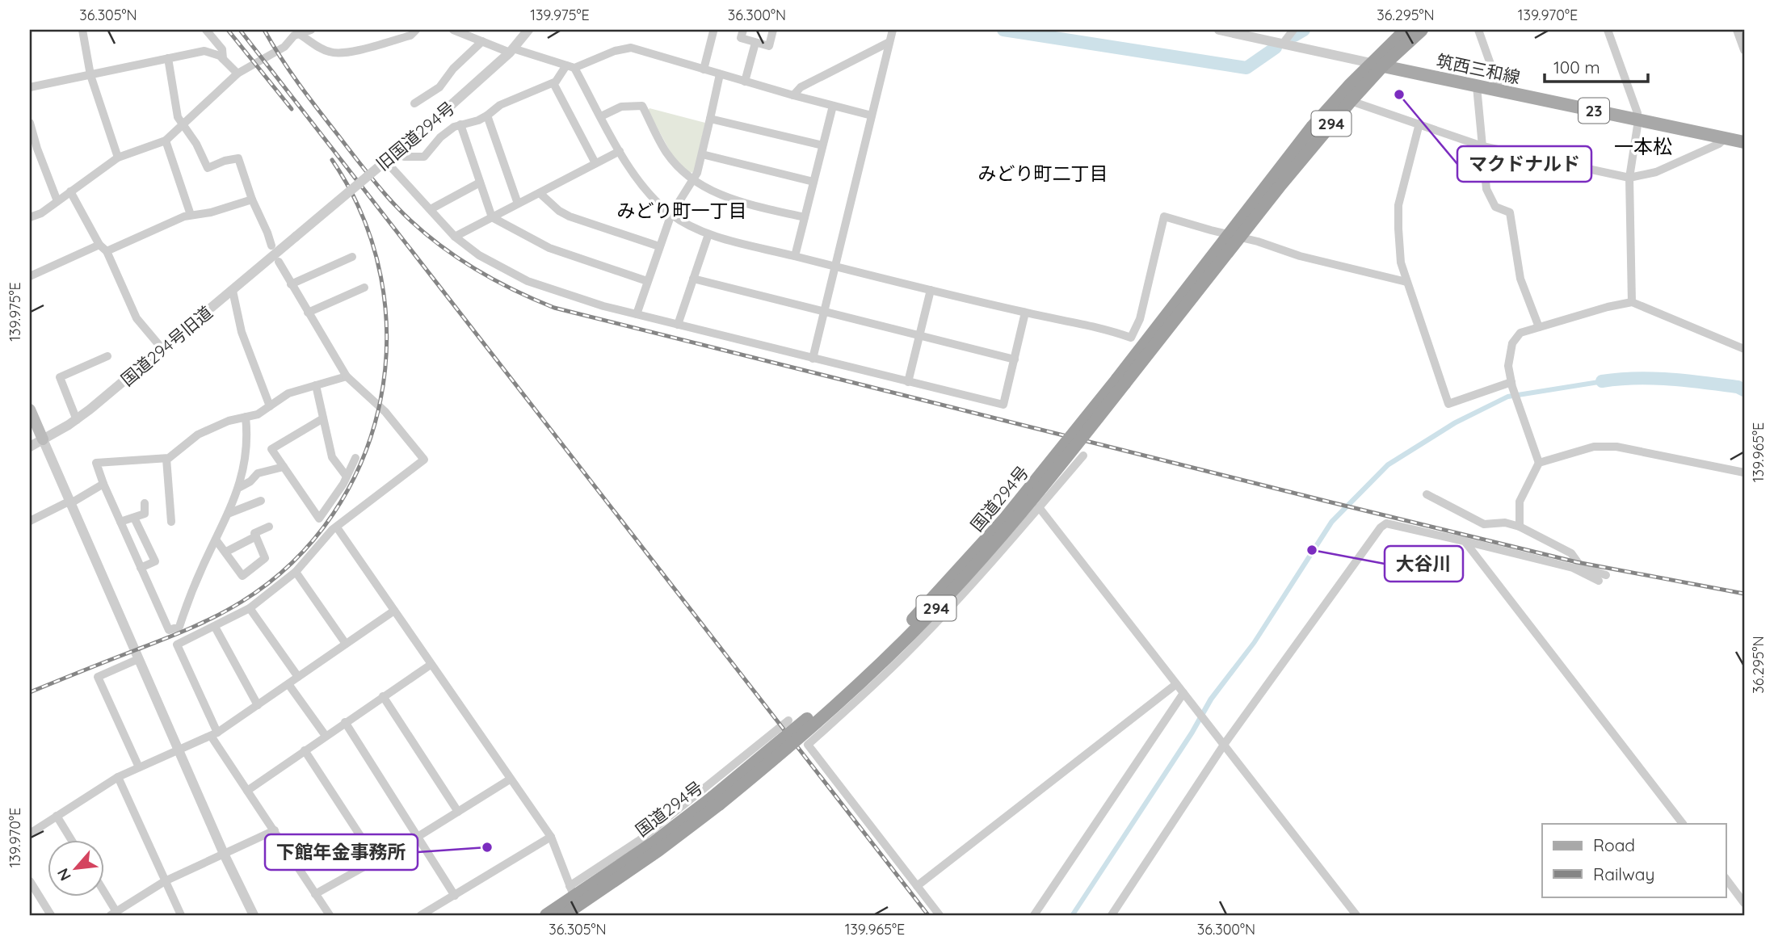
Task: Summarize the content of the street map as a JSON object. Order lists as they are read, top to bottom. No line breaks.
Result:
{"streets":{"highway":["294","国道294号"],"main road":["筑西三和線","23"],"street":["旧国道294号","国道294号旧道"]},"crossings":[["筑西三和線","国道294号"],["旧国道294号","国道294号旧道"]],"districts":["一本松","みどり町二丁目","みどり町一丁目"],"places":["マクドナルド","大谷川","下館年金事務所"],"legend":["Road","Railway"],"scale_bar":"100 m","north":"bottom left","coordinates":["36.305°N","139.975°E","36.300°N","36.295°N","139.970°E","139.965°E"]}
